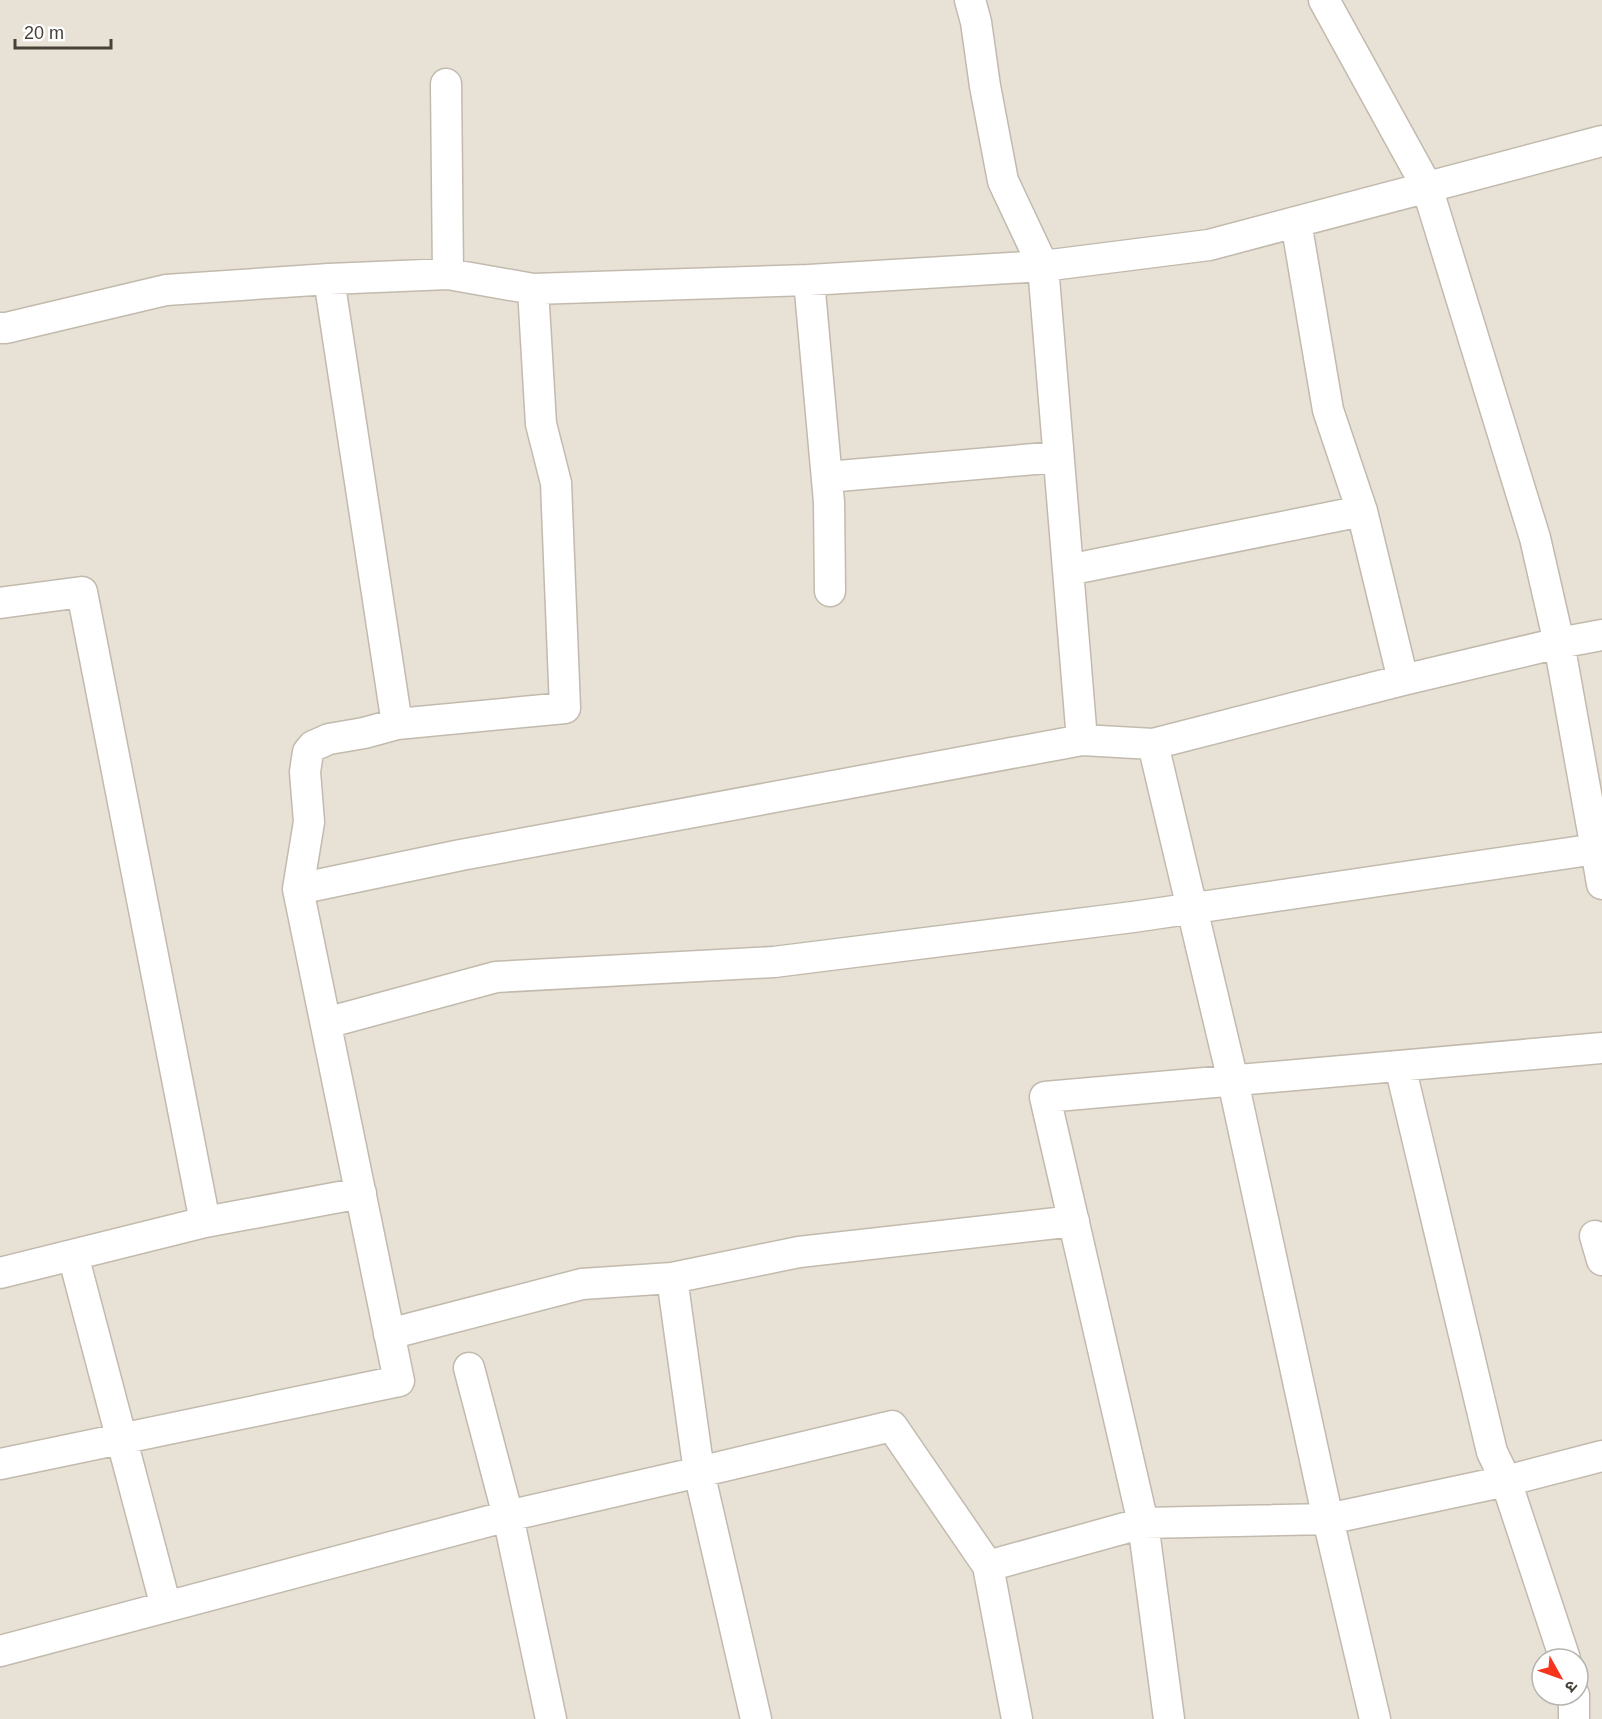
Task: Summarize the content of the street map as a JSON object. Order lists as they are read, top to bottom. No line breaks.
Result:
{"scale_bar":"20 m","north":"bottom right"}
